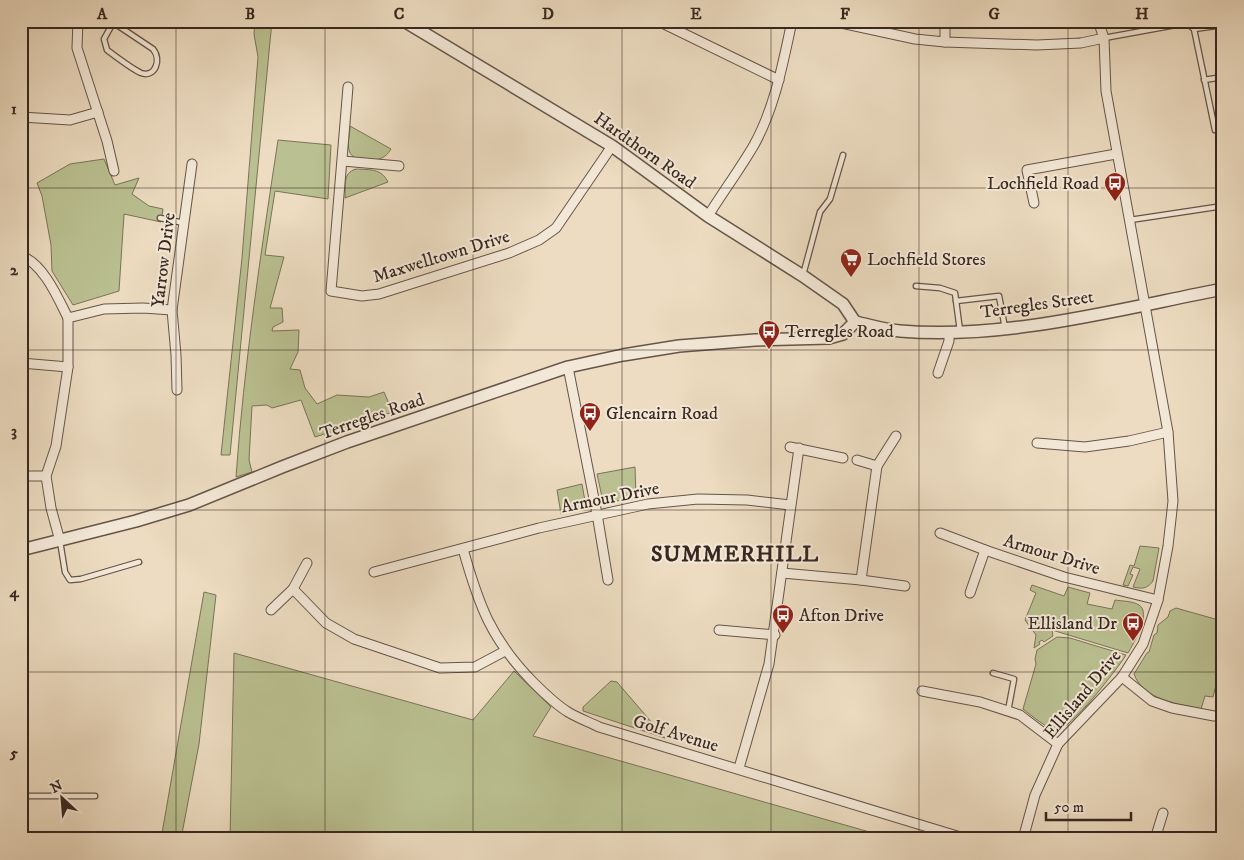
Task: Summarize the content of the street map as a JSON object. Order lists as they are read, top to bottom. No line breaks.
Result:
{"streets":{"street":["Hardthorn Road","Maxwelltown Drive","Yarrow Drive","Terregles Street","Terregles Road","Armour Drive","Ellisland Drive","Golf Avenue"]},"crossings":[["Hardthorn Road","Maxwelltown Drive"],["Hardthorn Road","Terregles Street"],["Hardthorn Road","Terregles Road"],["Terregles Street","Terregles Road"],["Terregles Street","Ellisland Drive"],["Armour Drive","Ellisland Drive"],["Armour Drive","Golf Avenue"]],"districts":["SUMMERHILL"],"places":{"bus stop":["Lochfield Road","Terregles Road","Glencairn Road","Afton Drive","Ellisland Dr"],"supermarket":["Lochfield Stores"]},"scale_bar":"50 m","north":"top left","grid":{"columns":["A","B","C","D","E","F","G","H"],"rows":["1","2","3","4","5"]}}
